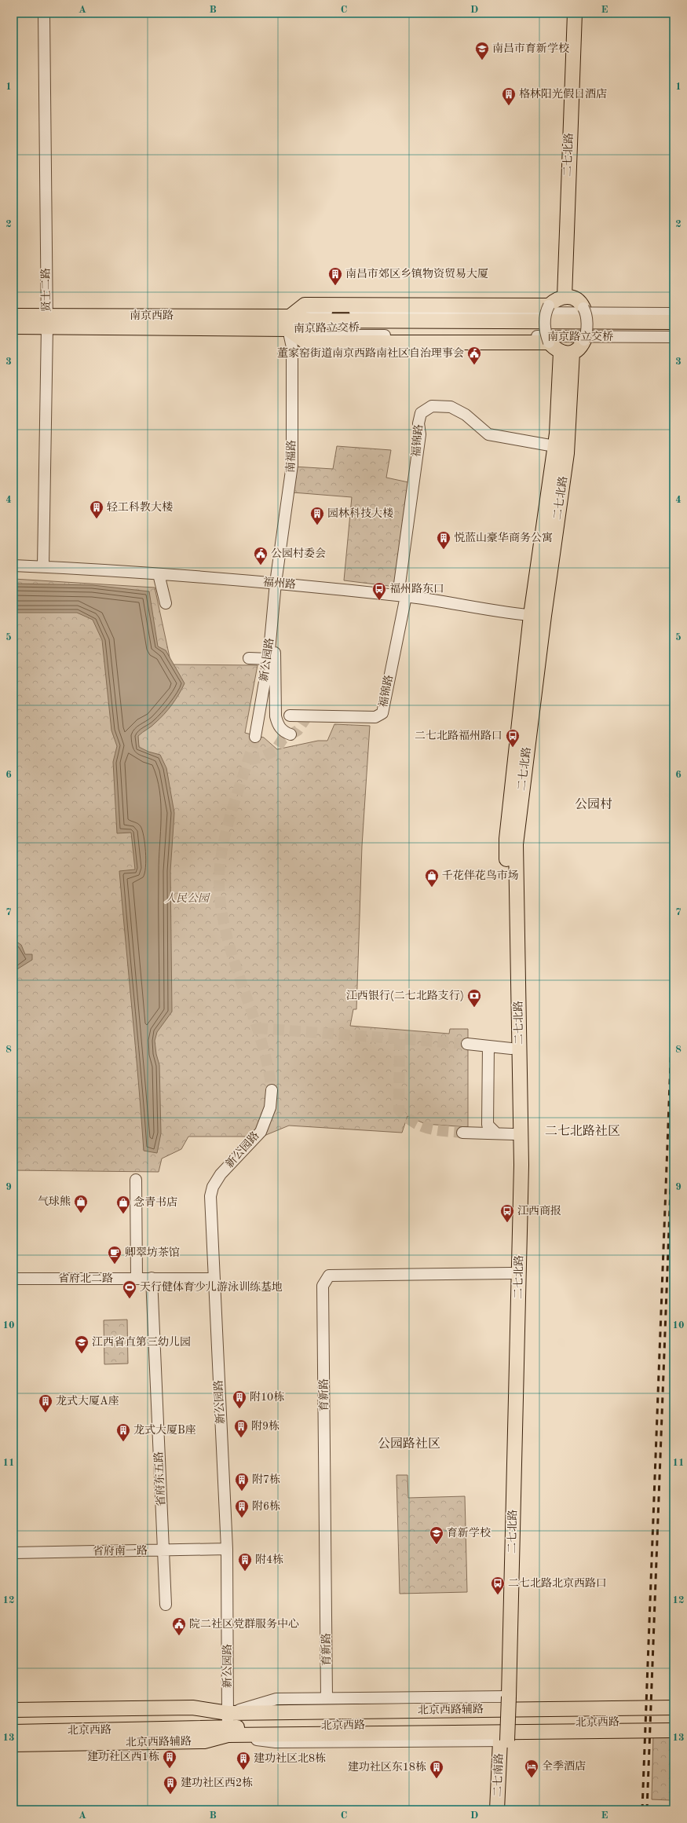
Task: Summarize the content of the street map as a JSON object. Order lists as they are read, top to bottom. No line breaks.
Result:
{"streets":{"main road":["二七北路","南京西路","南京路立交桥","北京西路辅路","北京西路","二七南路"],"street":["贤士二路","福锦路","南福路","福州路","新公园路","省府北二路","育新路","省府东五路","省府南一路"]},"crossings":[["二七北路","福锦路"],["二七北路","福州路"],["二七北路","育新路"],["二七北路","北京西路辅路"],["贤士二路","南京西路"],["贤士二路","福州路"],["南京西路","南京路立交桥"],["南京西路","南福路"],["南京路立交桥","南福路"],["福锦路","福州路"],["南福路","福州路"],["南福路","新公园路"],["福州路","新公园路"],["新公园路","省府北二路"],["新公园路","省府南一路"],["新公园路","北京西路辅路"],["新公园路","北京西路"],["省府北二路","省府东五路"],["育新路","北京西路辅路"],["省府东五路","省府南一路"],["北京西路辅路","北京西路"],["北京西路辅路","二七南路"]],"districts":["公园村","二七北路社区","公园路社区"],"parks":["人民公园"],"places":{"school or university":["南昌市育新学校","江西省直第三幼儿园","育新学校"],"building":["格林阳光假日酒店","南昌市郊区乡镇物资贸易大厦","轻工科教大楼","园林科技大楼","悦蓝山豪华商务公寓","附10栋","龙式大厦A座","附9栋","龙式大厦B座","附7栋","附6栋","附4栋","建功社区西1栋","建功社区北8栋","建功社区东18栋","建功社区西2栋"],"public building":["董家窑街道南京西路南社区自治理事会","公园村委会","院二社区党群服务中心"],"bus stop":["福州路东口","二七北路福州路口","江西商报","二七北路北京西路口"],"shop":["千花伴花鸟市场","气球熊","念青书店"],"bank":["江西银行(二七北路支行)"],"cafe":["卿翠坊茶馆"],"sports":["天行健体育少儿游泳训练基地"],"hotel":["全季酒店"]},"grid":{"columns":["A","B","C","D","E"],"rows":["1","2","3","4","5","6","7","8","9","10","11","12","13"]}}
